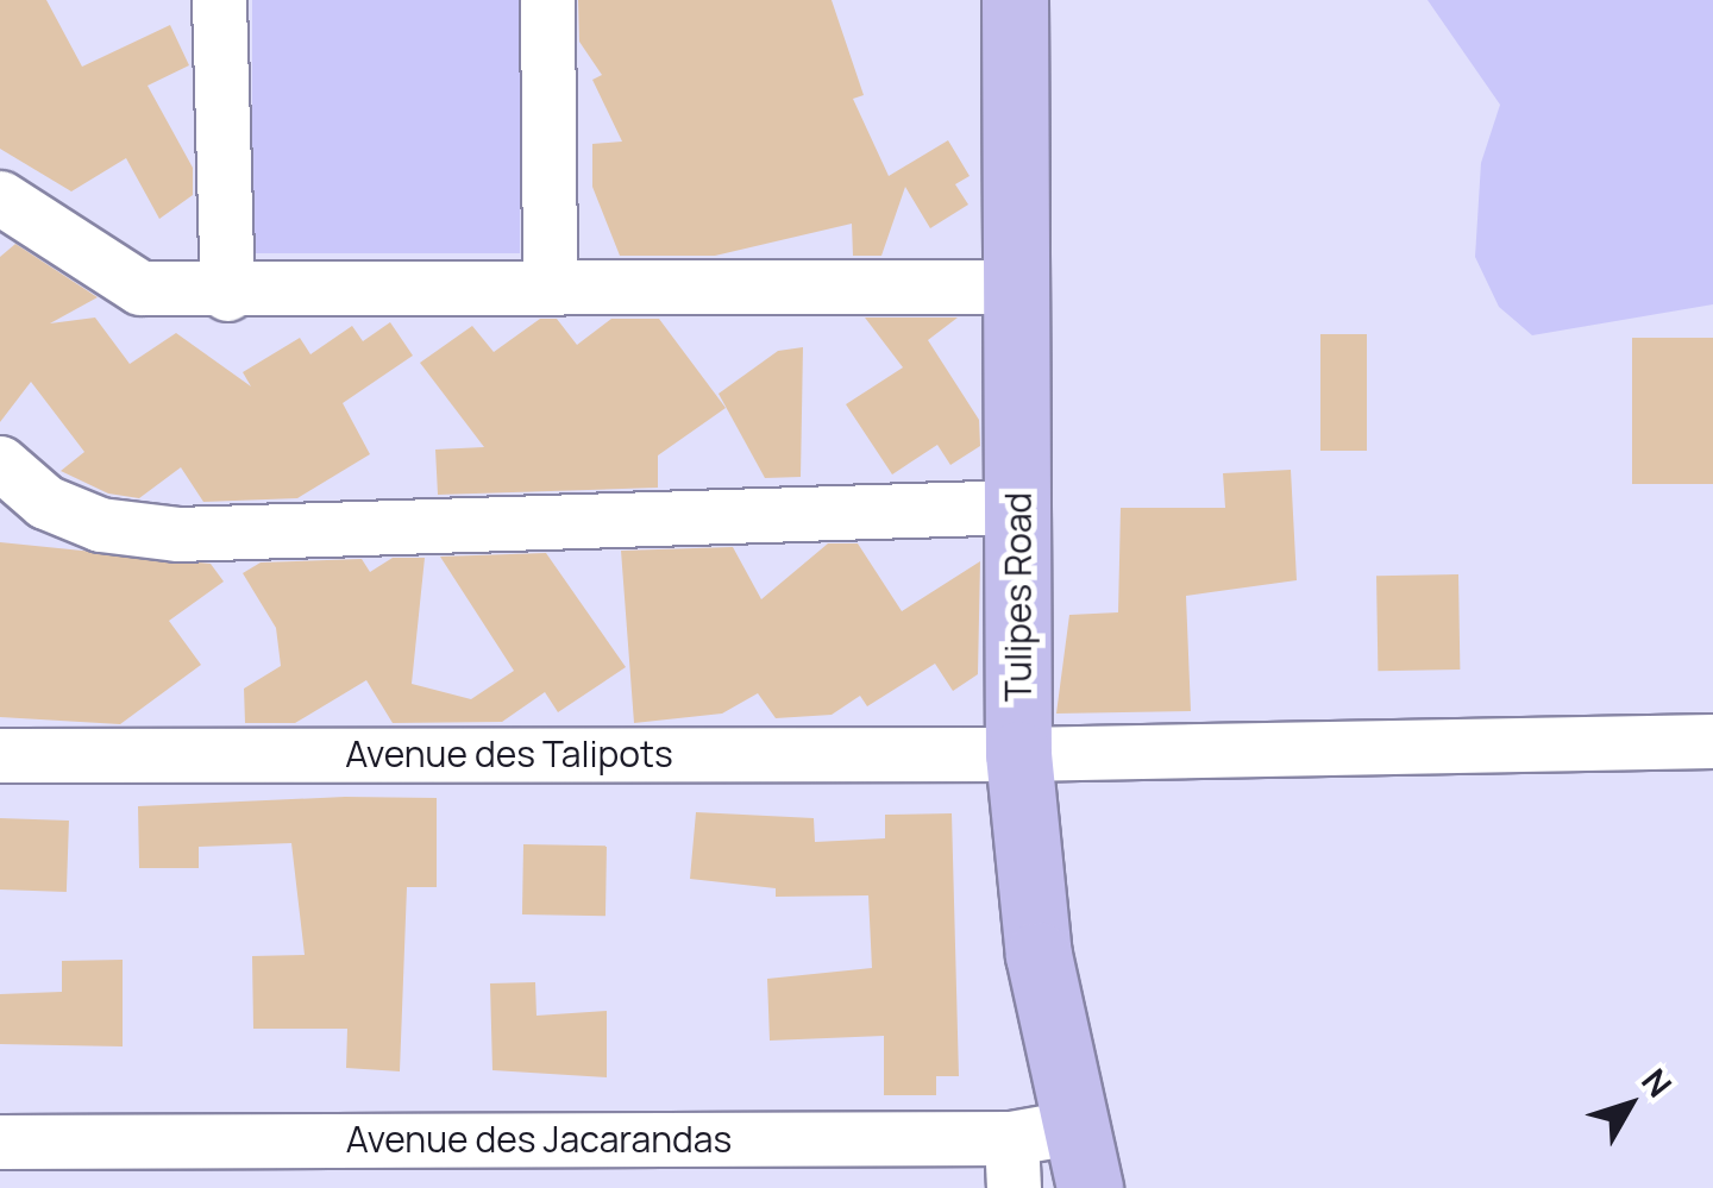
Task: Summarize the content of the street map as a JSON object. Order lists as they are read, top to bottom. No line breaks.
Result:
{"streets":{"main road":["Tulipes Road"],"street":["Avenue des Talipots","Avenue des Jacarandas"]},"crossings":[["Tulipes Road","Avenue des Talipots"],["Tulipes Road","Avenue des Jacarandas"]],"north":"top right"}
